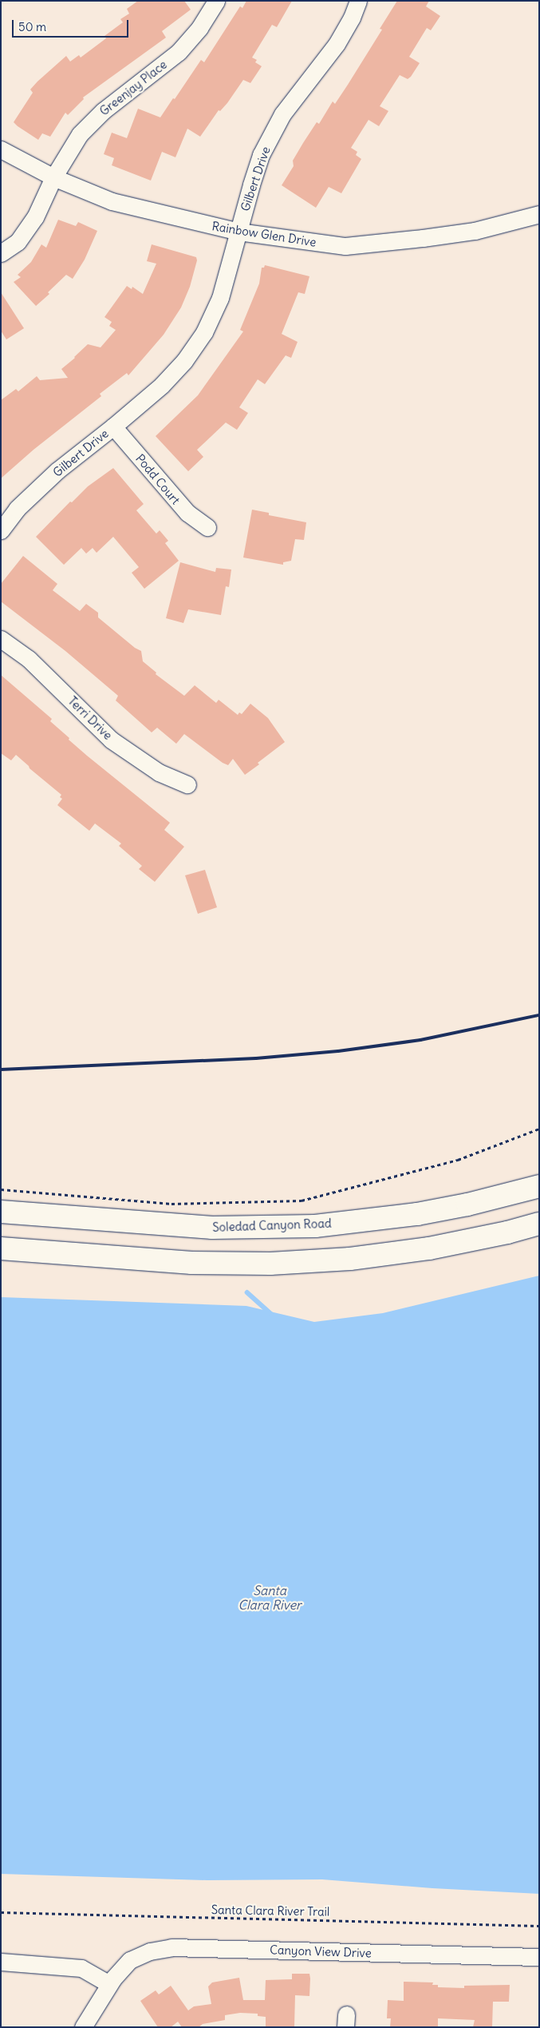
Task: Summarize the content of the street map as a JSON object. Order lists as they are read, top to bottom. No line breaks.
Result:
{"streets":{"main road":["Soledad Canyon Road"],"street":["Greenjay Place","Gilbert Drive","Rainbow Glen Drive","Podd Court","Terri Drive","Canyon View Drive"],"path":["Santa Clara River Trail"]},"crossings":[["Greenjay Place","Rainbow Glen Drive"],["Gilbert Drive","Rainbow Glen Drive"],["Gilbert Drive","Podd Court"]],"water":["Santa Clara River"],"scale_bar":"50 m"}
